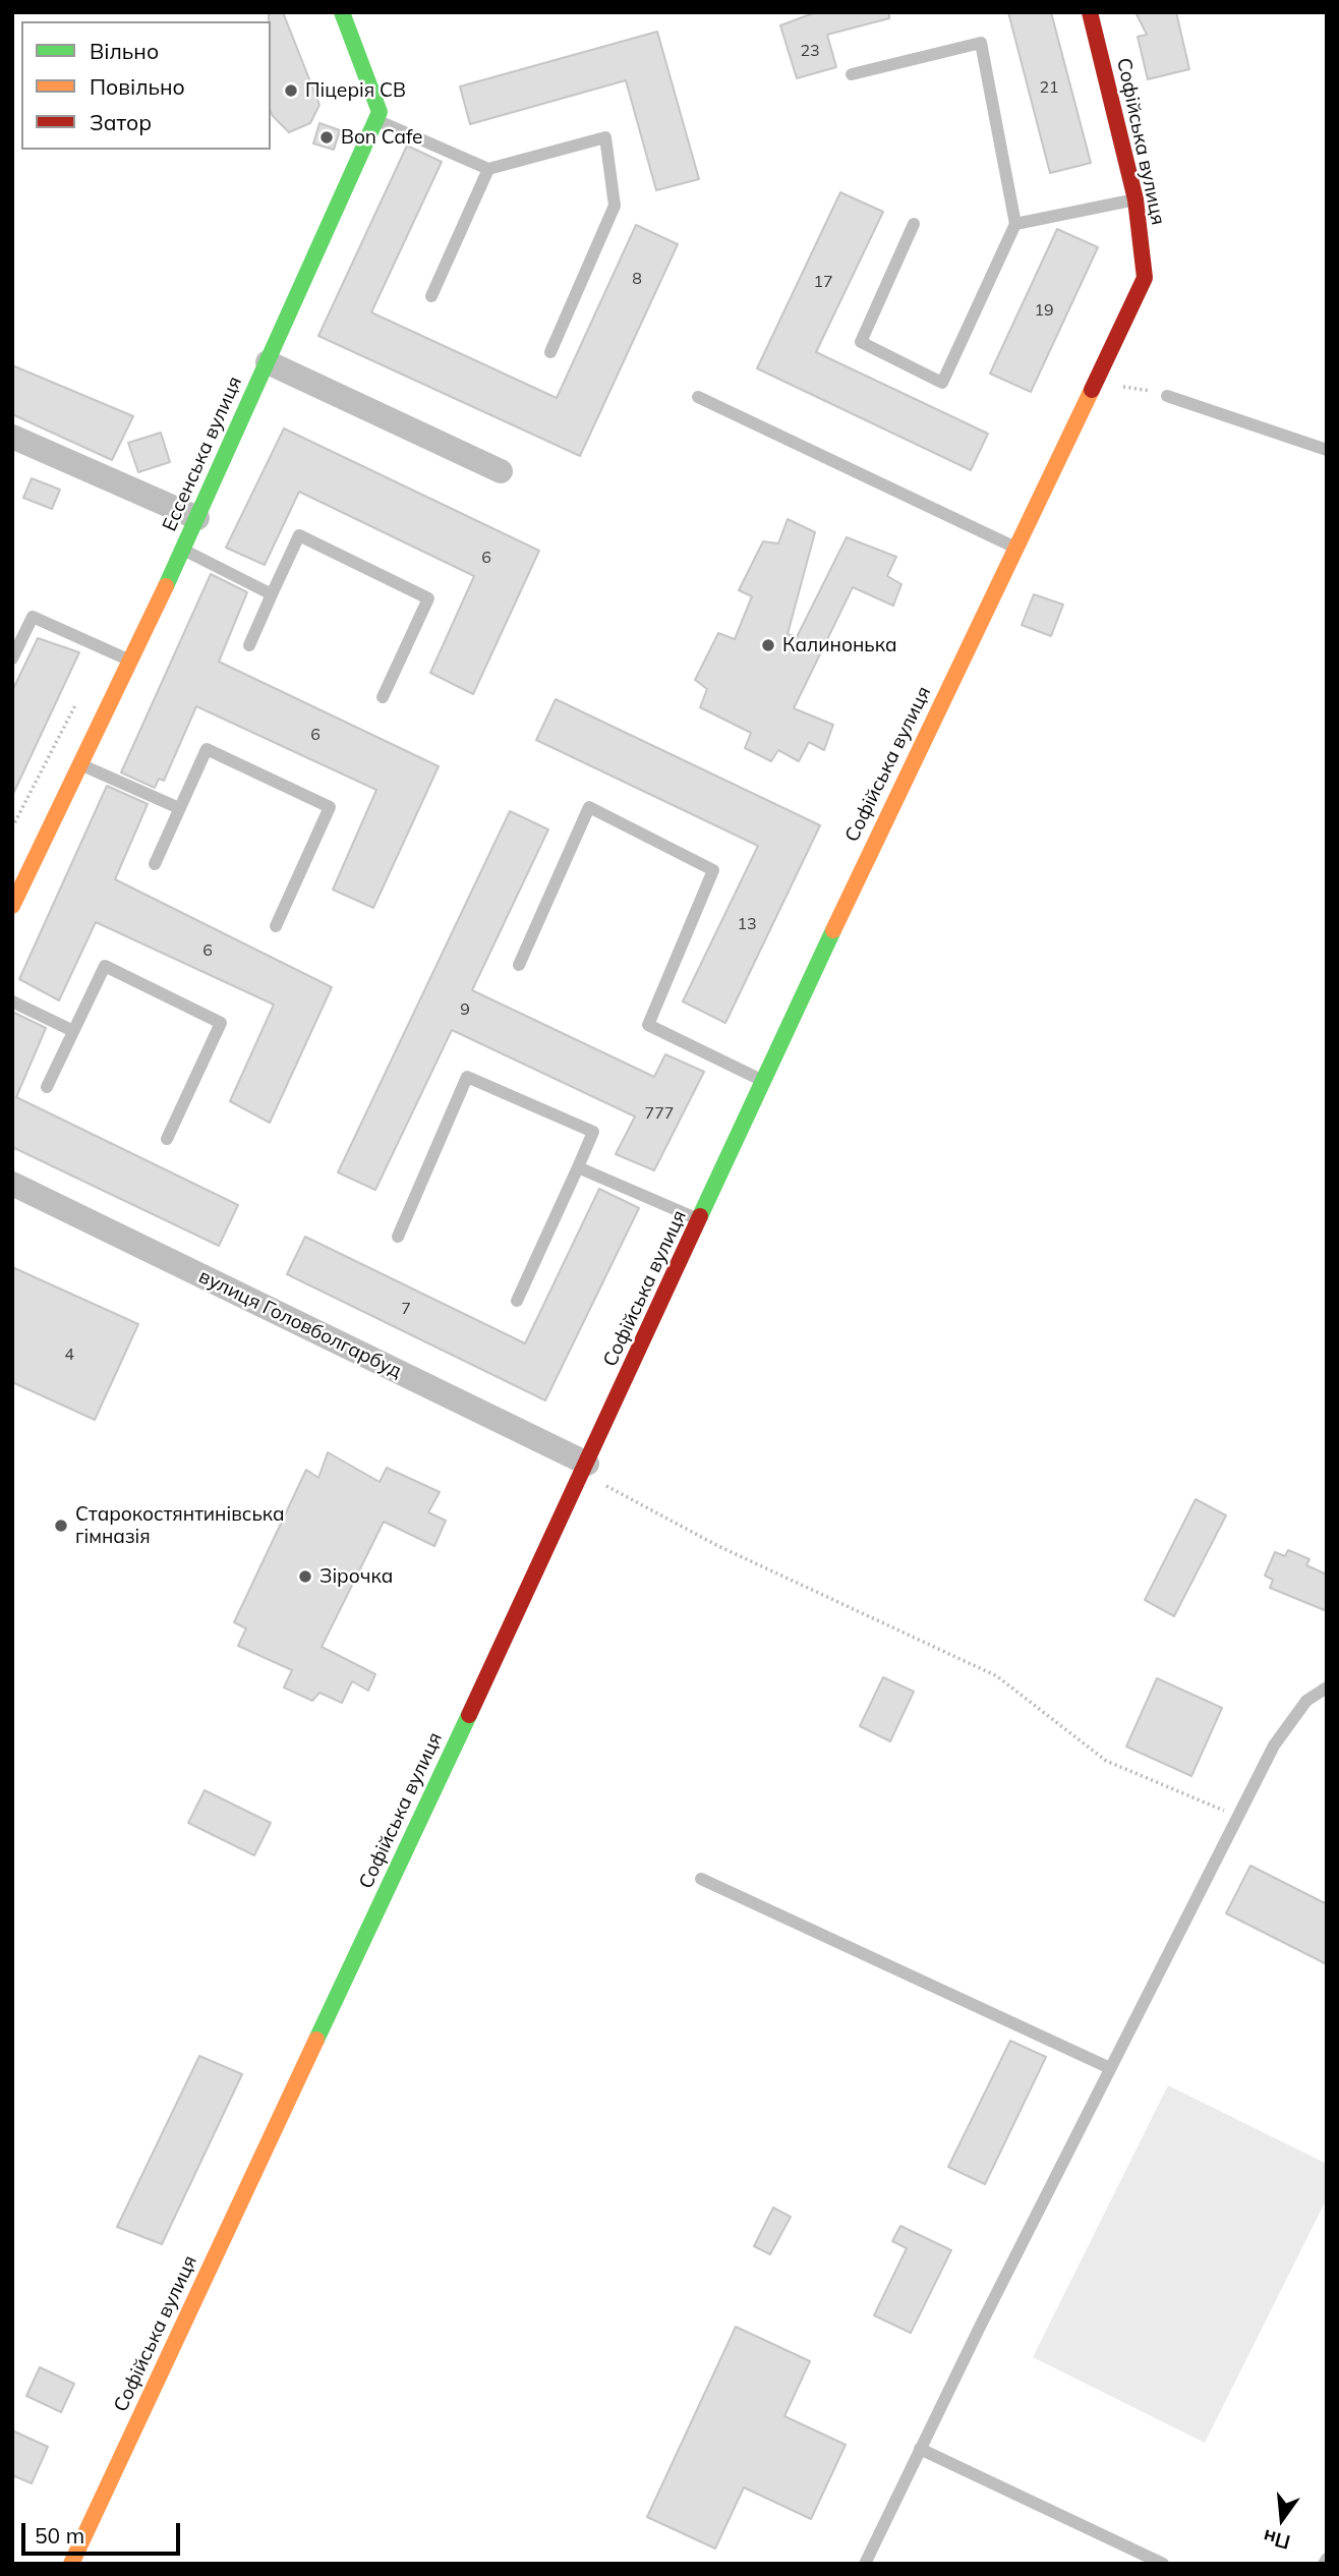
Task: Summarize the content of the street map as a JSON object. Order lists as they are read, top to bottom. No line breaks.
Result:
{"streets":{"street":["Софійська вулиця","Ессенська вулиця","вулиця Головболгарбуд"]},"crossings":[["Софійська вулиця","вулиця Головболгарбуд"]],"places":["Піцерія СВ","Bon Cafe","Калинонька","Старокостянтинівська гімназія","Зірочка"],"house_numbers":["23","21","8","17","19","6","6","13","6","9","777","7","4"],"legend":["Вільно","Повільно","Затор"],"scale_bar":"50 m","north":"bottom"}
